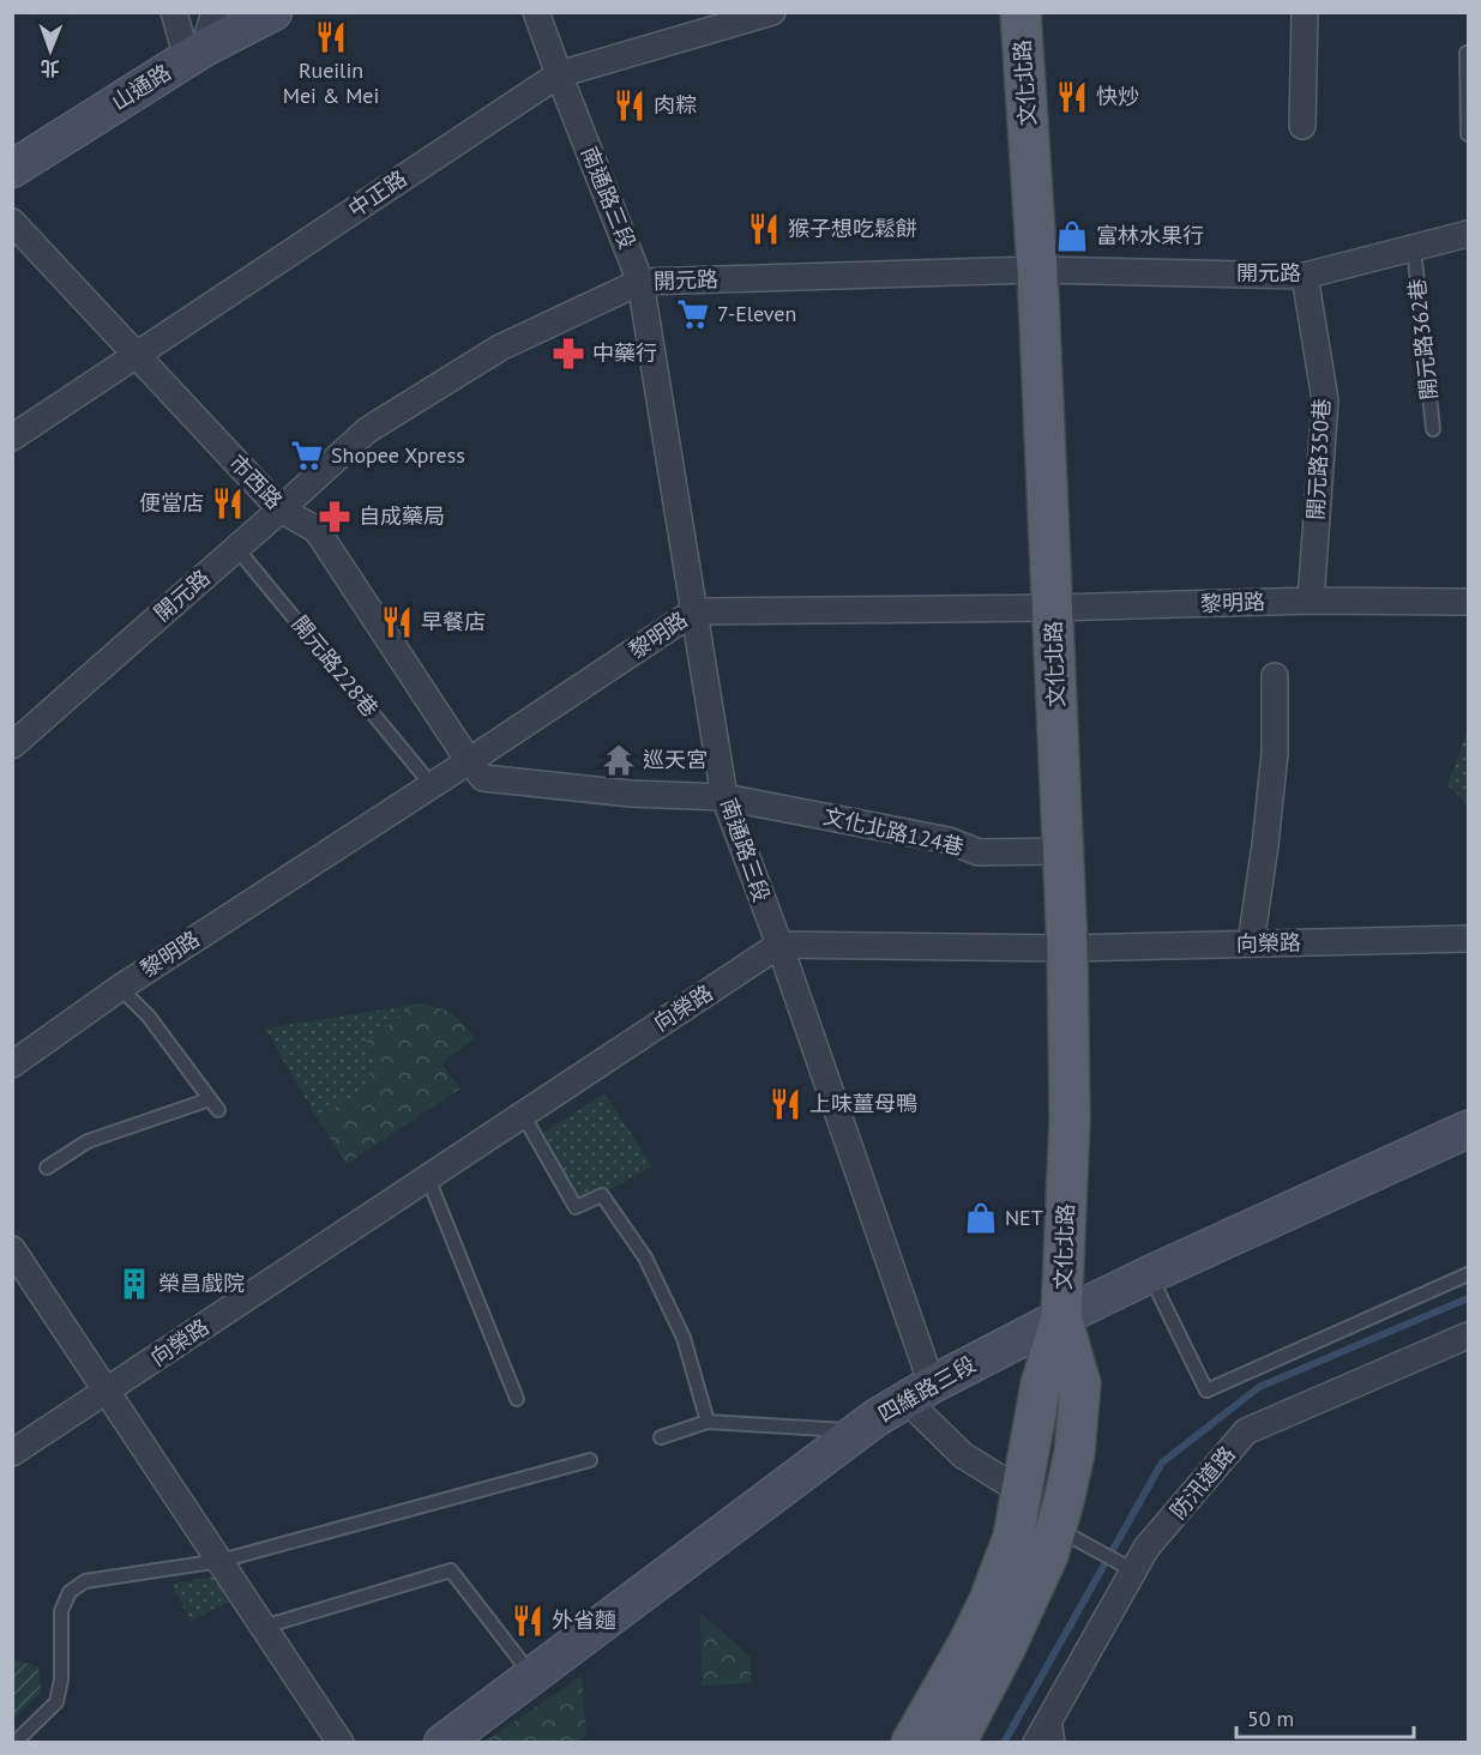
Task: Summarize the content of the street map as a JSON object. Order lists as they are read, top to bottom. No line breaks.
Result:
{"streets":{"main road":["文化北路"],"street":["山通路","中正路","南通路三段","開元路","開元路350巷","市西路","黎明路","文化北路124巷","向榮路","四維路三段","防汛道路"],"lane":["開元路362巷","開元路228巷"]},"crossings":[["文化北路","開元路"],["文化北路","黎明路"],["文化北路","文化北路124巷"],["文化北路","向榮路"],["文化北路","四維路三段"],["中正路","南通路三段"],["中正路","市西路"],["南通路三段","開元路"],["南通路三段","黎明路"],["南通路三段","文化北路124巷"],["南通路三段","向榮路"],["南通路三段","四維路三段"],["開元路","開元路362巷"],["開元路","開元路350巷"],["開元路","市西路"],["開元路","開元路228巷"],["開元路350巷","黎明路"],["市西路","黎明路"],["市西路","文化北路124巷"],["黎明路","開元路228巷"],["黎明路","文化北路124巷"]],"places":{"restaurant":["Rueilin Mei & Mei","快炒","肉粽","猴子想吃鬆餅","便當店","早餐店","上味薑母鴨","外省麵"],"shop":["富林水果行","NET"],"supermarket":["7-Eleven","Shopee Xpress"],"pharmacy":["中藥行","自成藥局"],"temple":["巡天宮"],"building":["榮昌戲院"]},"scale_bar":"50 m","north":"bottom"}
